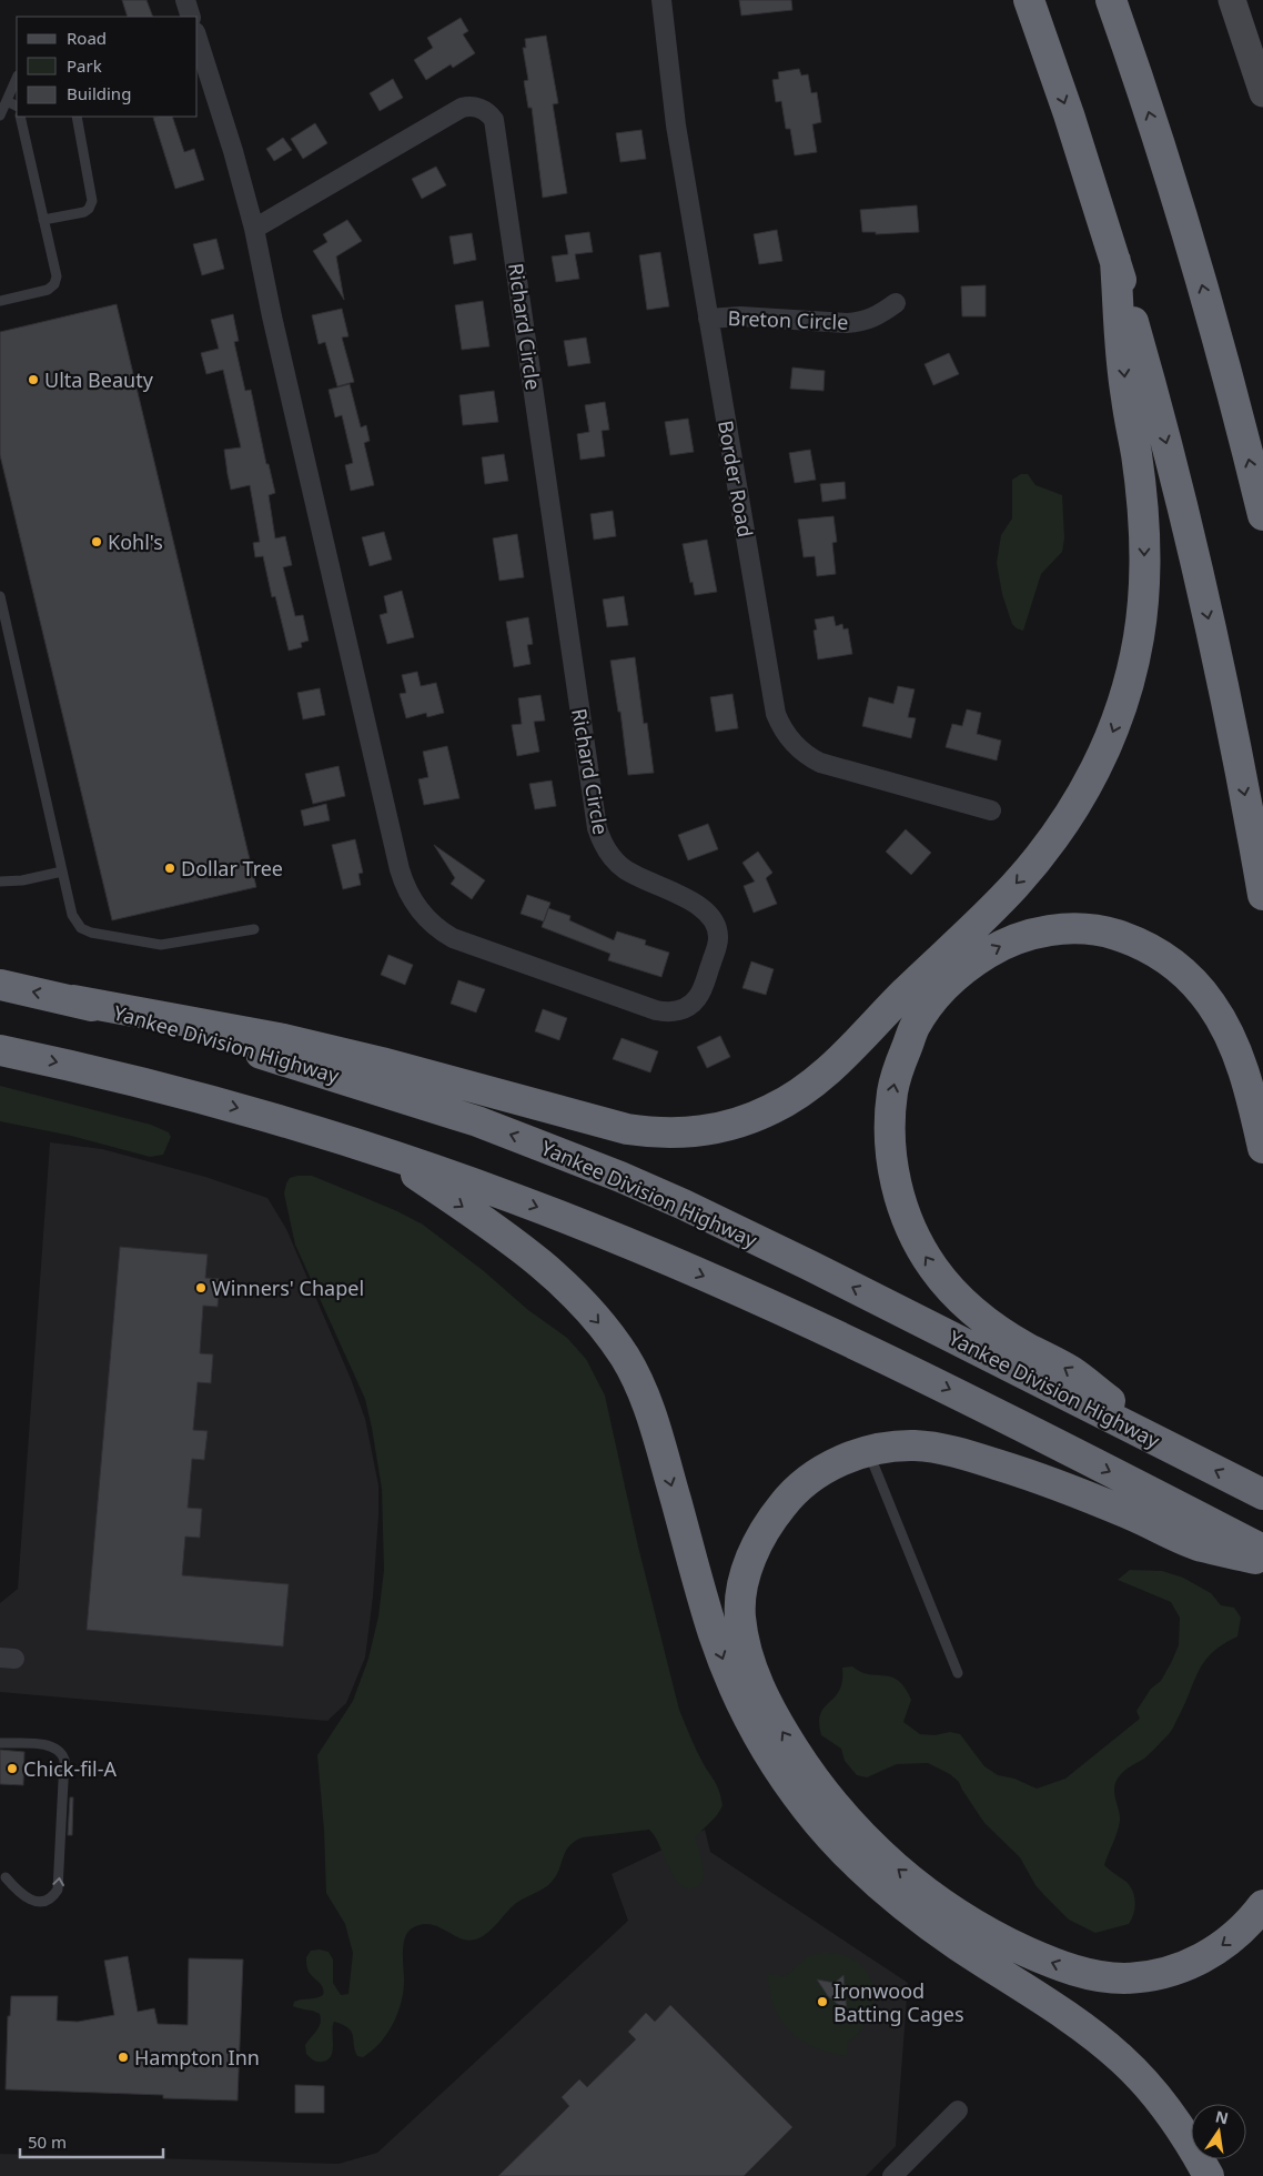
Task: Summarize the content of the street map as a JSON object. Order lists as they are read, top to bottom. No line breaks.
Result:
{"streets":{"highway":["Yankee Division Highway"],"street":["Breton Circle","Richard Circle","Border Road"]},"crossings":[["Breton Circle","Border Road"]],"places":["Ulta Beauty","Kohl's","Dollar Tree","Winners' Chapel","Chick-fil-A","Ironwood Batting Cages","Hampton Inn"],"legend":["Road","Park","Building"],"scale_bar":"50 m","north":"top"}
